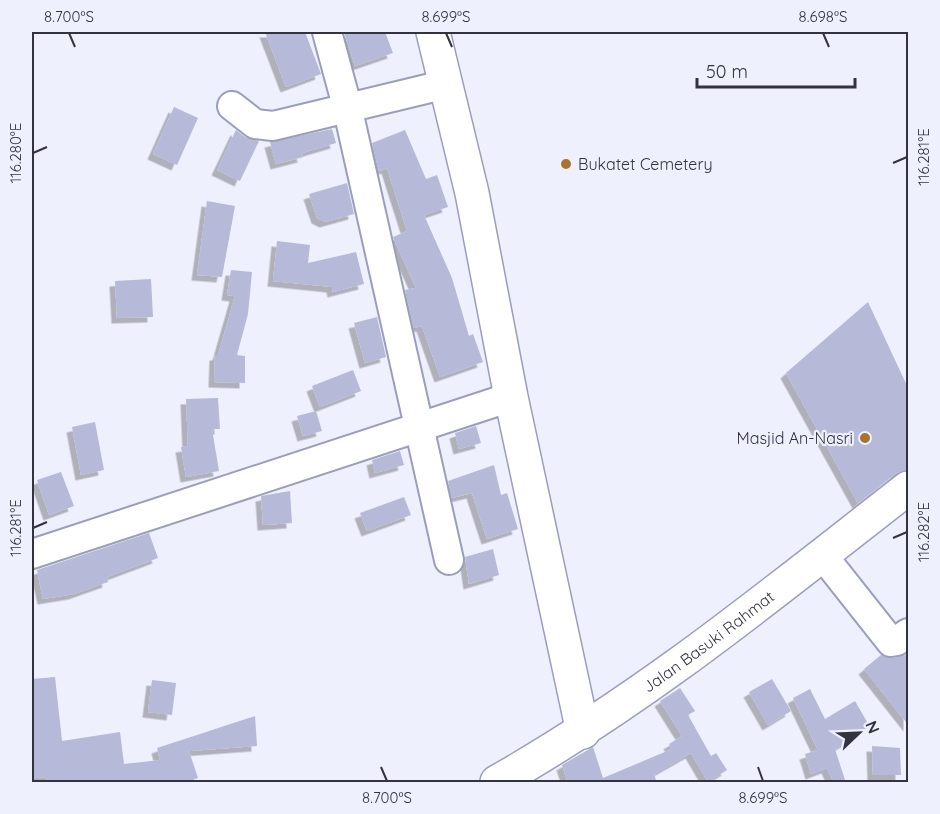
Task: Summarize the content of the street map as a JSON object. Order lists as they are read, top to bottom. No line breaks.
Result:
{"streets":{"main road":["Jalan Basuki Rahmat"]},"places":["Bukatet Cemetery","Masjid An-Nasri"],"scale_bar":"50 m","north":"top right","coordinates":["8.700°S","8.699°S","8.698°S","116.280°E","116.281°E","116.282°E"]}
